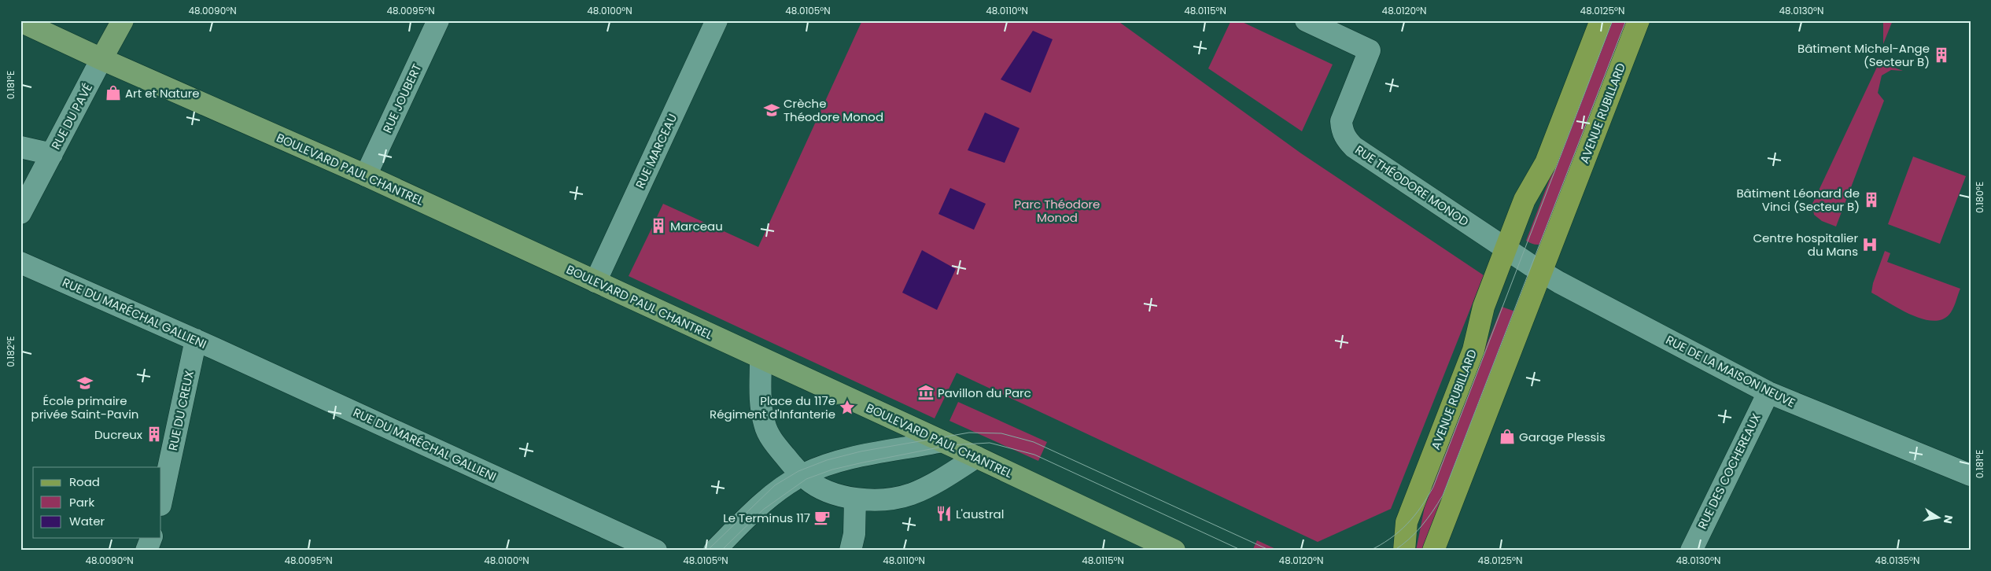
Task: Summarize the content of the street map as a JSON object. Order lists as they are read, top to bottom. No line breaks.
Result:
{"streets":{"main road":["AVENUE RUBILLARD"],"street":["RUE JOUBERT","RUE DU PAVÉ","RUE MARCEAU","BOULEVARD PAUL CHANTREL","RUE THÉODORE MONOD","RUE DU MARÉCHAL GALLIENI","RUE DE LA MAISON NEUVE","RUE DU CREUX","RUE DES COCHEREAUX"]},"crossings":[["RUE JOUBERT","BOULEVARD PAUL CHANTREL"],["AVENUE RUBILLARD","RUE THÉODORE MONOD"],["AVENUE RUBILLARD","RUE DE LA MAISON NEUVE"],["RUE DU PAVÉ","BOULEVARD PAUL CHANTREL"],["RUE MARCEAU","BOULEVARD PAUL CHANTREL"],["RUE DU MARÉCHAL GALLIENI","RUE DU CREUX"],["RUE DE LA MAISON NEUVE","RUE DES COCHEREAUX"]],"parks":["Parc Théodore Monod"],"places":{"building":["Bâtiment Michel-Ange (Secteur B)","Bâtiment Léonard de Vinci (Secteur B)","Marceau","Ducreux"],"shop":["Art et Nature","Garage Plessis"],"school or university":["Crèche Théodore Monod","École primaire privée Saint-Pavin"],"hospital":["Centre hospitalier du Mans"],"museum":["Pavillon du Parc"],"place":["Place du 117e Régiment d'Infanterie"],"restaurant":["L'austral"],"cafe":["Le Terminus 117"]},"legend":["Road","Park","Water"],"north":"right","coordinates":["48.0090°N","48.0095°N","48.0100°N","48.0105°N","48.0110°N","48.0115°N","48.0120°N","48.0125°N","48.0130°N","0.181°E","0.180°E","0.182°E","48.0135°N"]}
